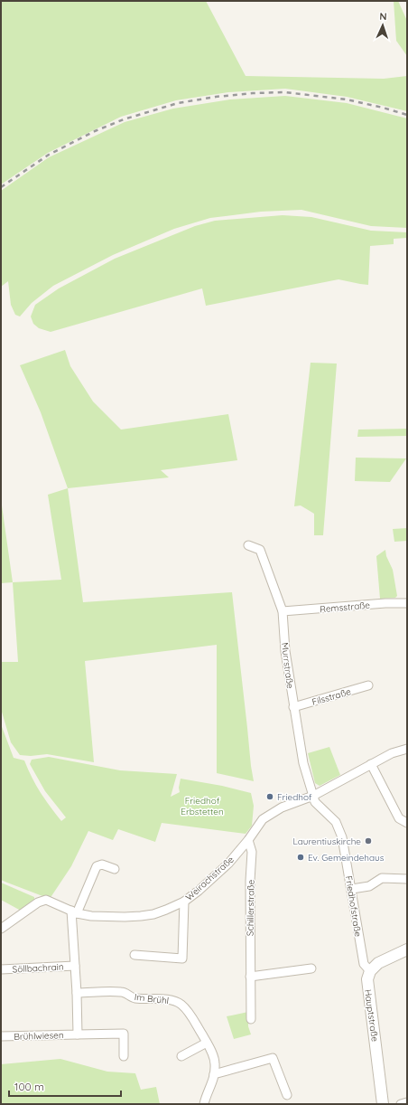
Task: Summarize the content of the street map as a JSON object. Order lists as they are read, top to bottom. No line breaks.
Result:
{"streets":{"street":["Remsstraße","Murrstraße","Filsstraße","Weirachstraße","Friedhofstraße","Schillerstraße","Söllbachrain","Im Brühl","Hauptstraße","Brühlwiesen"]},"crossings":[["Remsstraße","Murrstraße"],["Murrstraße","Filsstraße"],["Murrstraße","Weirachstraße"],["Murrstraße","Friedhofstraße"],["Weirachstraße","Friedhofstraße"],["Weirachstraße","Schillerstraße"],["Weirachstraße","Söllbachrain"],["Friedhofstraße","Hauptstraße"],["Söllbachrain","Im Brühl"],["Söllbachrain","Brühlwiesen"],["Im Brühl","Brühlwiesen"]],"parks":["Friedhof Erbstetten"],"places":["Friedhof","Laurentiuskirche","Ev. Gemeindehaus"],"scale_bar":"100 m","north":"top"}
